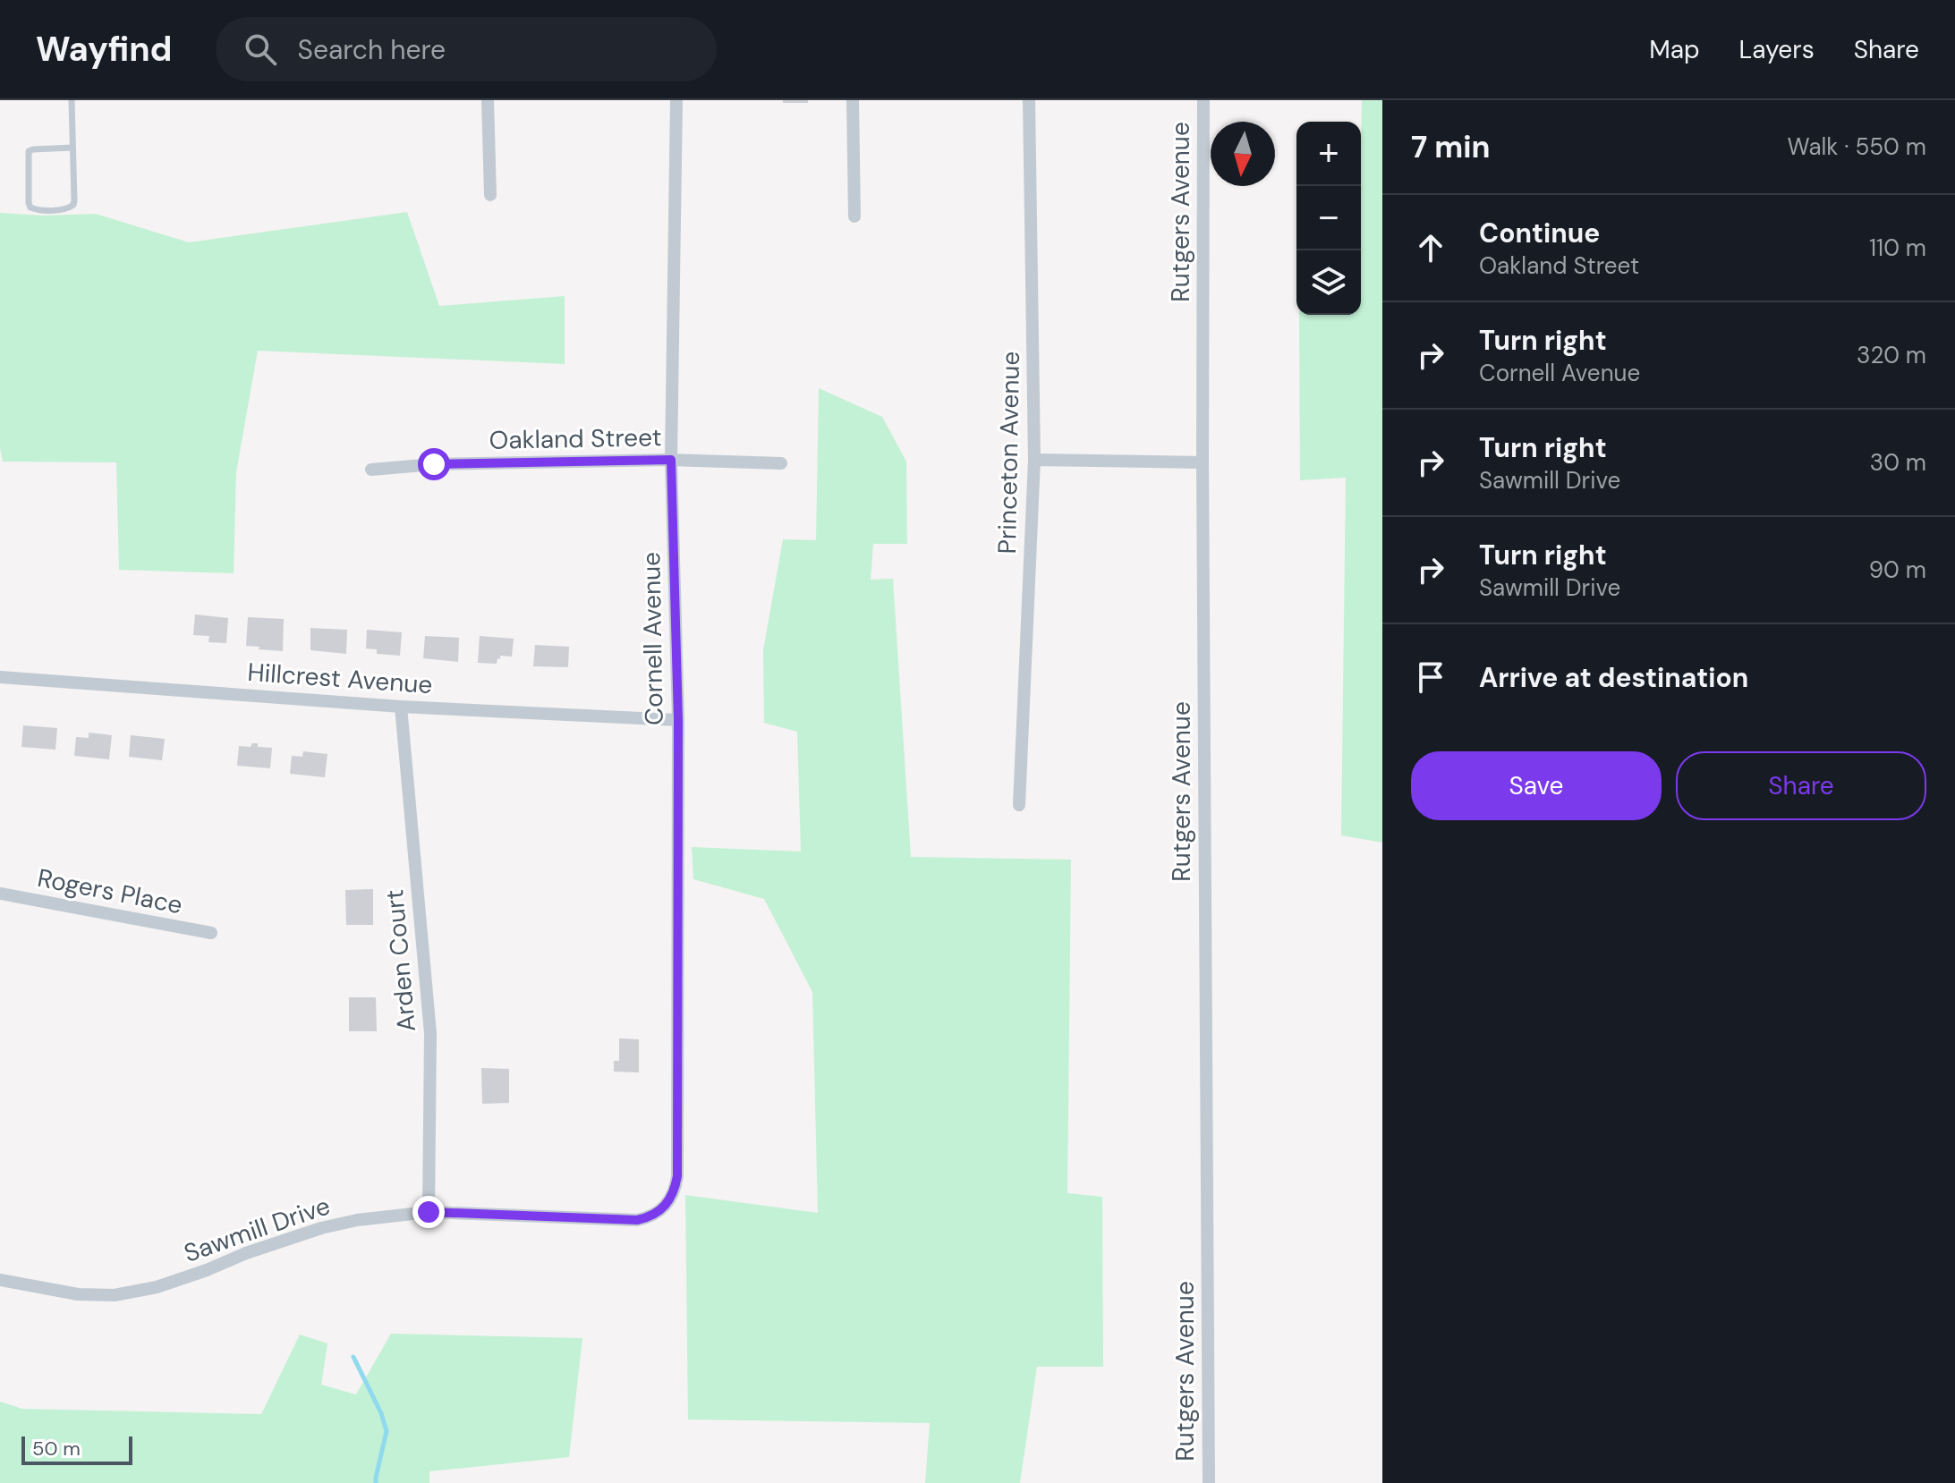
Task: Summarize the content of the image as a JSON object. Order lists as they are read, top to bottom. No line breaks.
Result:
{"streets":{"street":["Rutgers Avenue","Oakland Street","Princeton Avenue","Cornell Avenue","Hillcrest Avenue","Rogers Place","Arden Court","Sawmill Drive"]},"crossings":[["Oakland Street","Cornell Avenue"],["Cornell Avenue","Hillcrest Avenue"],["Cornell Avenue","Sawmill Drive"],["Hillcrest Avenue","Arden Court"],["Arden Court","Sawmill Drive"]],"scale_bar":"50 m","north":"bottom","page":{"header":"Wayfind","search":"Search here","nav":["Map","Layers","Share"],"heading":["7 min","Walk · 550 m"],"map_buttons":["+","−"],"list":[["Continue","Oakland Street","110 m"],["Turn right","Cornell Avenue","320 m"],["Turn right","Sawmill Drive","30 m"],["Turn right","Sawmill Drive","90 m"],"Arrive at destination"],"buttons":["Save","Share"],"scale":"50 m"}}
